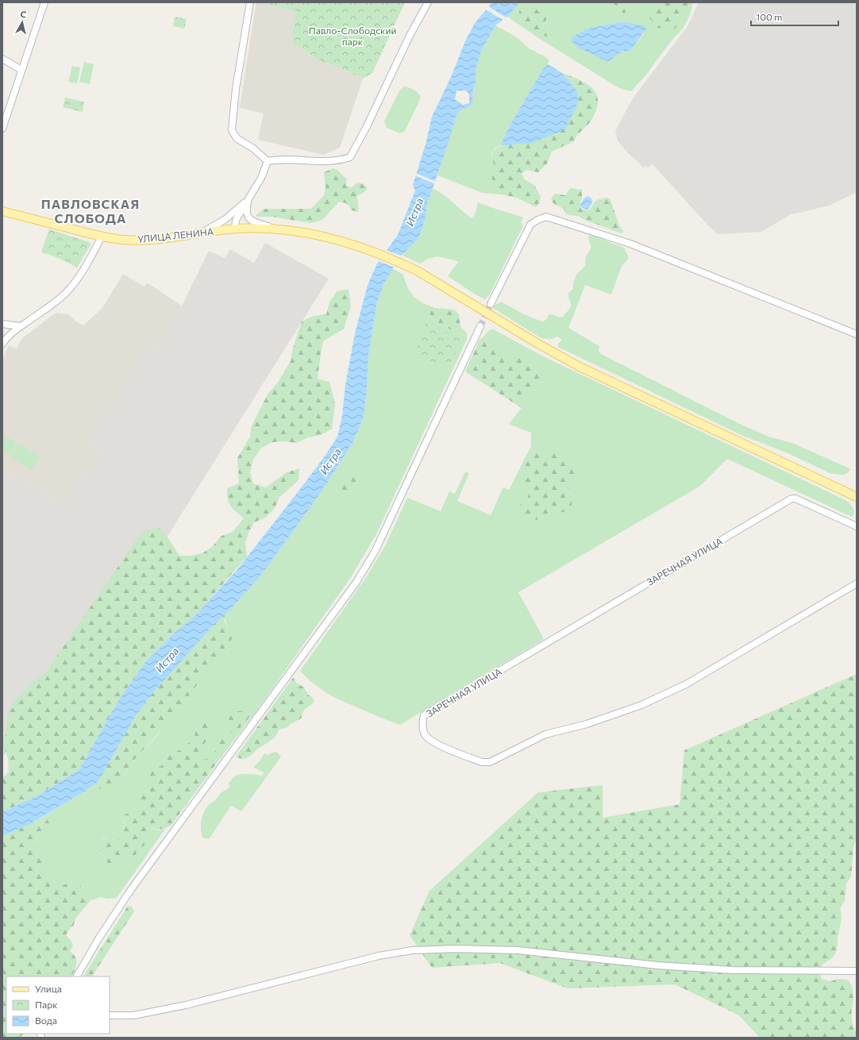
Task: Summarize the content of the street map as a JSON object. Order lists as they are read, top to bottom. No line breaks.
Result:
{"streets":{"main road":["УЛИЦА ЛЕНИНА"],"street":["ЗАРЕЧНАЯ УЛИЦА"]},"districts":["ПАВЛОВСКАЯ СЛОБОДА"],"water":["Истра"],"parks":["Павло-Слободский парк"],"legend":["Улица","Парк","Вода"],"scale_bar":"100 m","north":"top"}
